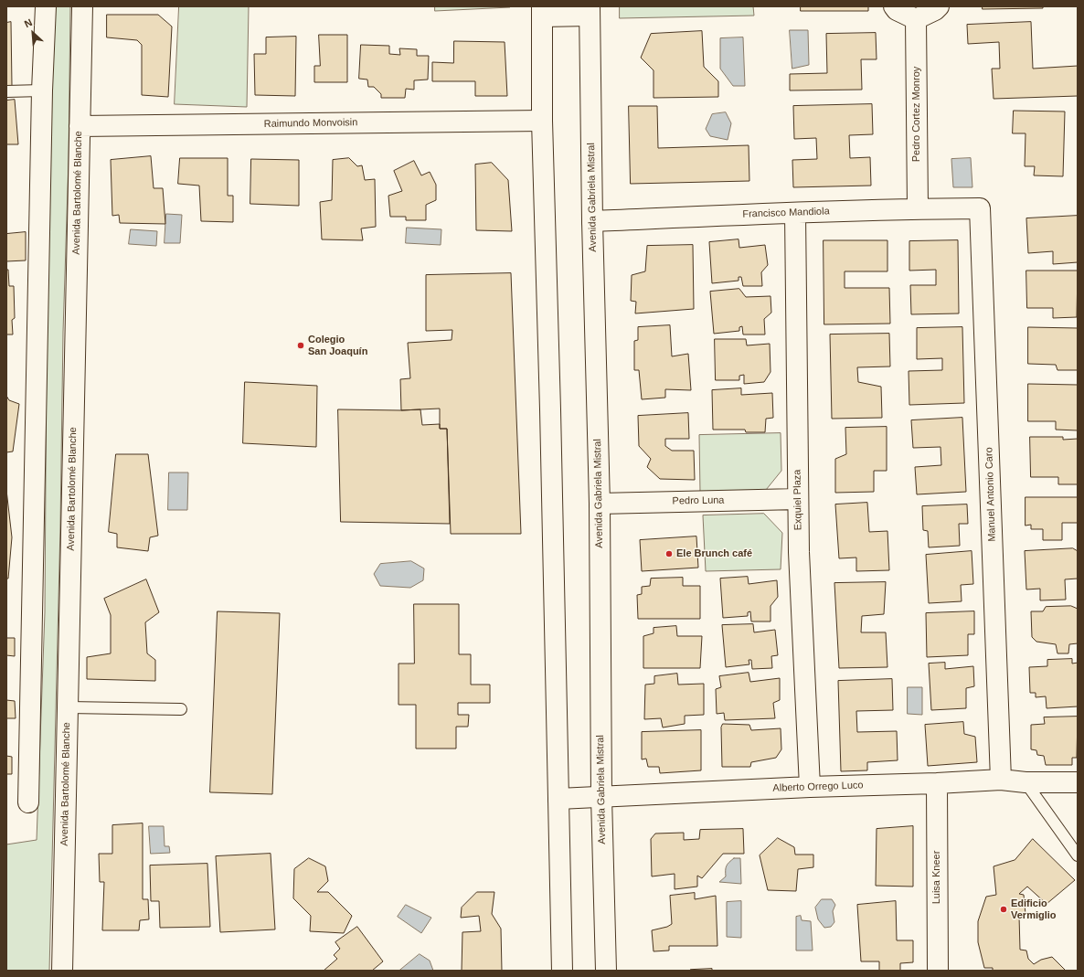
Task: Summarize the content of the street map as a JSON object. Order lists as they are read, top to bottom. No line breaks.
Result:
{"streets":{"street":["Pedro Cortez Monroy","Raimundo Monvoisin","Avenida Bartolomé Blanche","Avenida Gabriela Mistral","Francisco Mandiola","Manuel Antonio Caro","Exquiel Plaza","Pedro Luna","Alberto Orrego Luco","Luisa Kneer"]},"crossings":[["Pedro Cortez Monroy","Francisco Mandiola"],["Raimundo Monvoisin","Avenida Bartolomé Blanche"],["Raimundo Monvoisin","Avenida Gabriela Mistral"],["Avenida Gabriela Mistral","Francisco Mandiola"],["Avenida Gabriela Mistral","Pedro Luna"],["Avenida Gabriela Mistral","Alberto Orrego Luco"],["Francisco Mandiola","Manuel Antonio Caro"],["Francisco Mandiola","Exquiel Plaza"],["Manuel Antonio Caro","Alberto Orrego Luco"],["Exquiel Plaza","Pedro Luna"],["Exquiel Plaza","Alberto Orrego Luco"],["Alberto Orrego Luco","Luisa Kneer"]],"places":["Colegio San Joaquín","Ele Brunch café","Edificio Vermiglio"],"north":"top left"}
